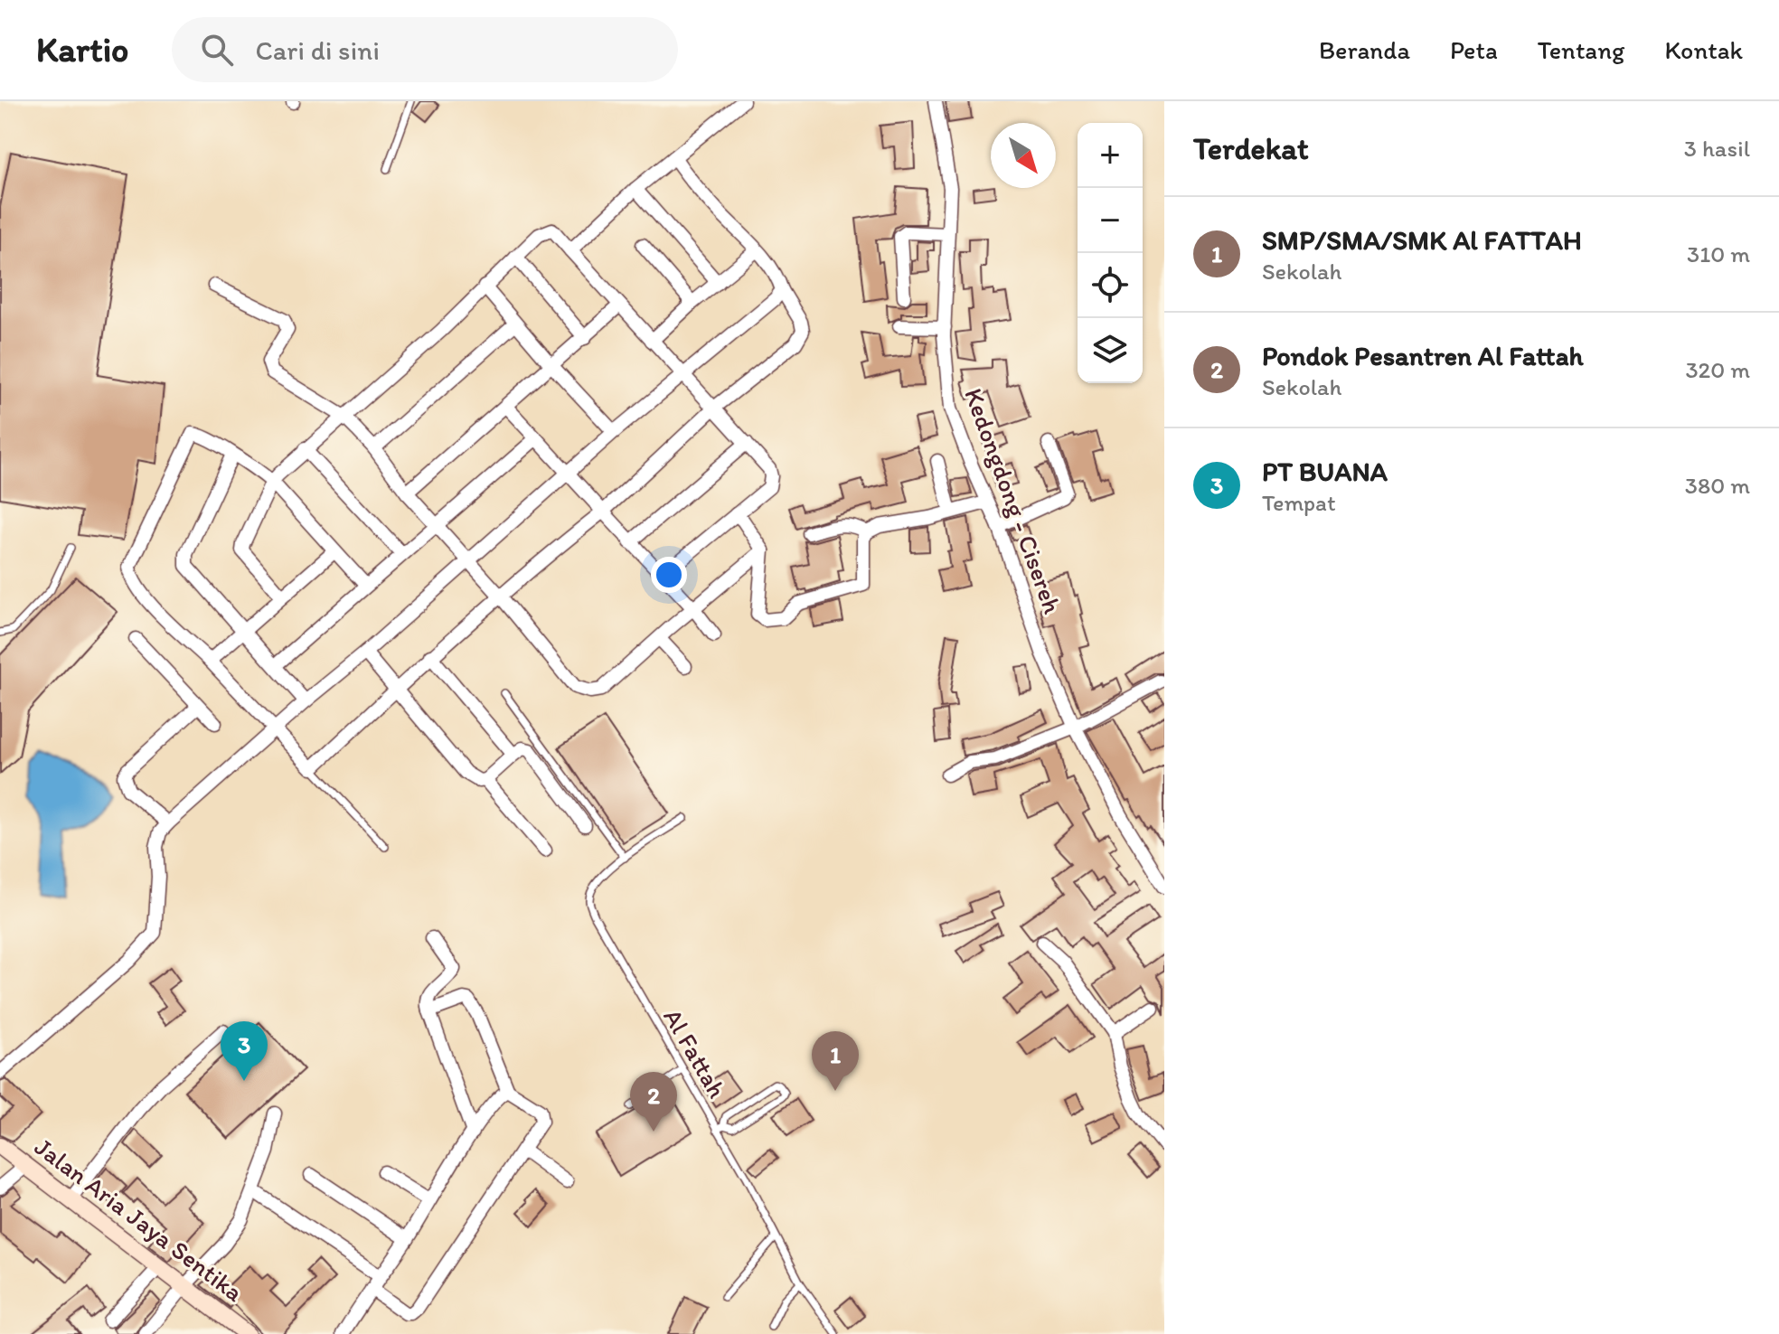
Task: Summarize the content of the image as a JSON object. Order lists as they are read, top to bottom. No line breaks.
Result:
{"streets":{"street":["Kedongdong - Cisereh","Jalan Aria Jaya Sentika"],"lane":["Al Fattah"]},"north":"bottom right","page":{"header":"Kartio","search":"Cari di sini","nav":["Beranda","Peta","Tentang","Kontak"],"heading":["Terdekat","3 hasil"],"map_buttons":["+","−"],"list":[{"mark":"1","name":"SMP/SMA/SMK Al FATTAH","note":"Sekolah","value":"310 m"},{"mark":"2","name":"Pondok Pesantren Al Fattah","note":"Sekolah","value":"320 m"},{"mark":"3","name":"PT BUANA","note":"Tempat","value":"380 m"}],"pins":["3","1","2"]}}
